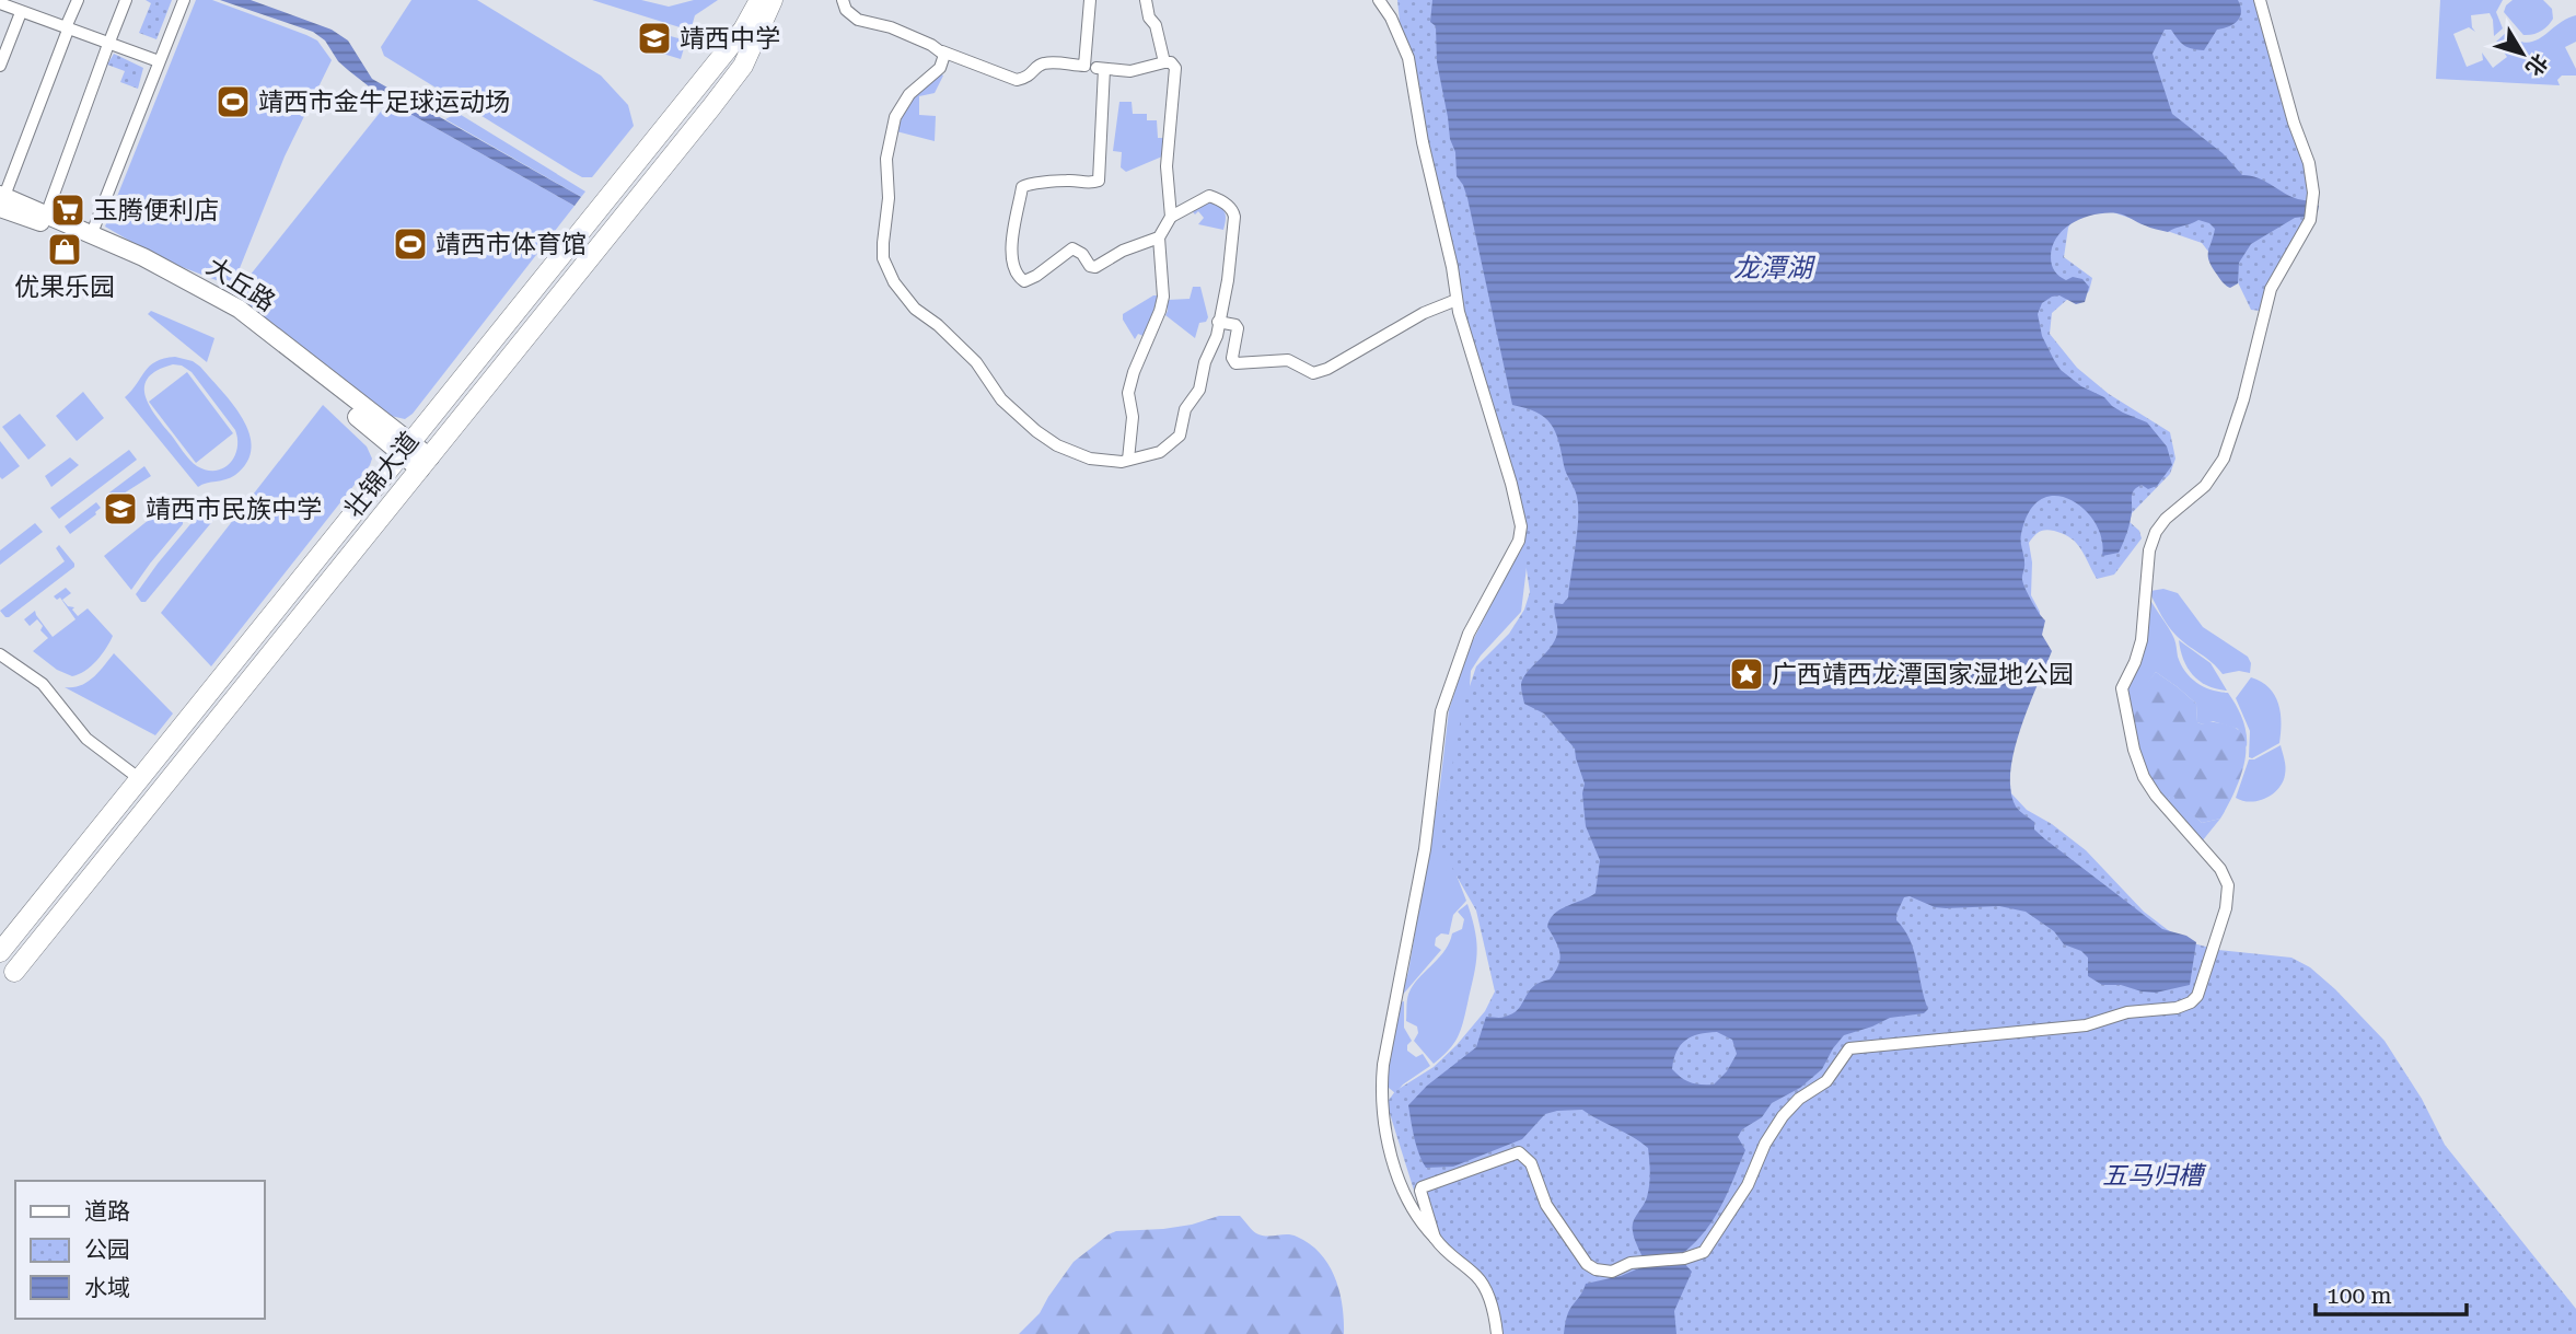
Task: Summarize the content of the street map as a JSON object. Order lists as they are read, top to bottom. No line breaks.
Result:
{"streets":{"main road":["大丘路","壮锦大道"]},"crossings":[["大丘路","壮锦大道"]],"water":["龙潭湖"],"parks":["五马归槽"],"places":{"school or university":["靖西中学","靖西市民族中学"],"sports":["靖西市金牛足球运动场","靖西市体育馆"],"supermarket":["玉腾便利店"],"shop":["优果乐园"],"place":["广西靖西龙潭国家湿地公园"]},"legend":["道路","公园","水域"],"scale_bar":"100 m","north":"bottom right"}
